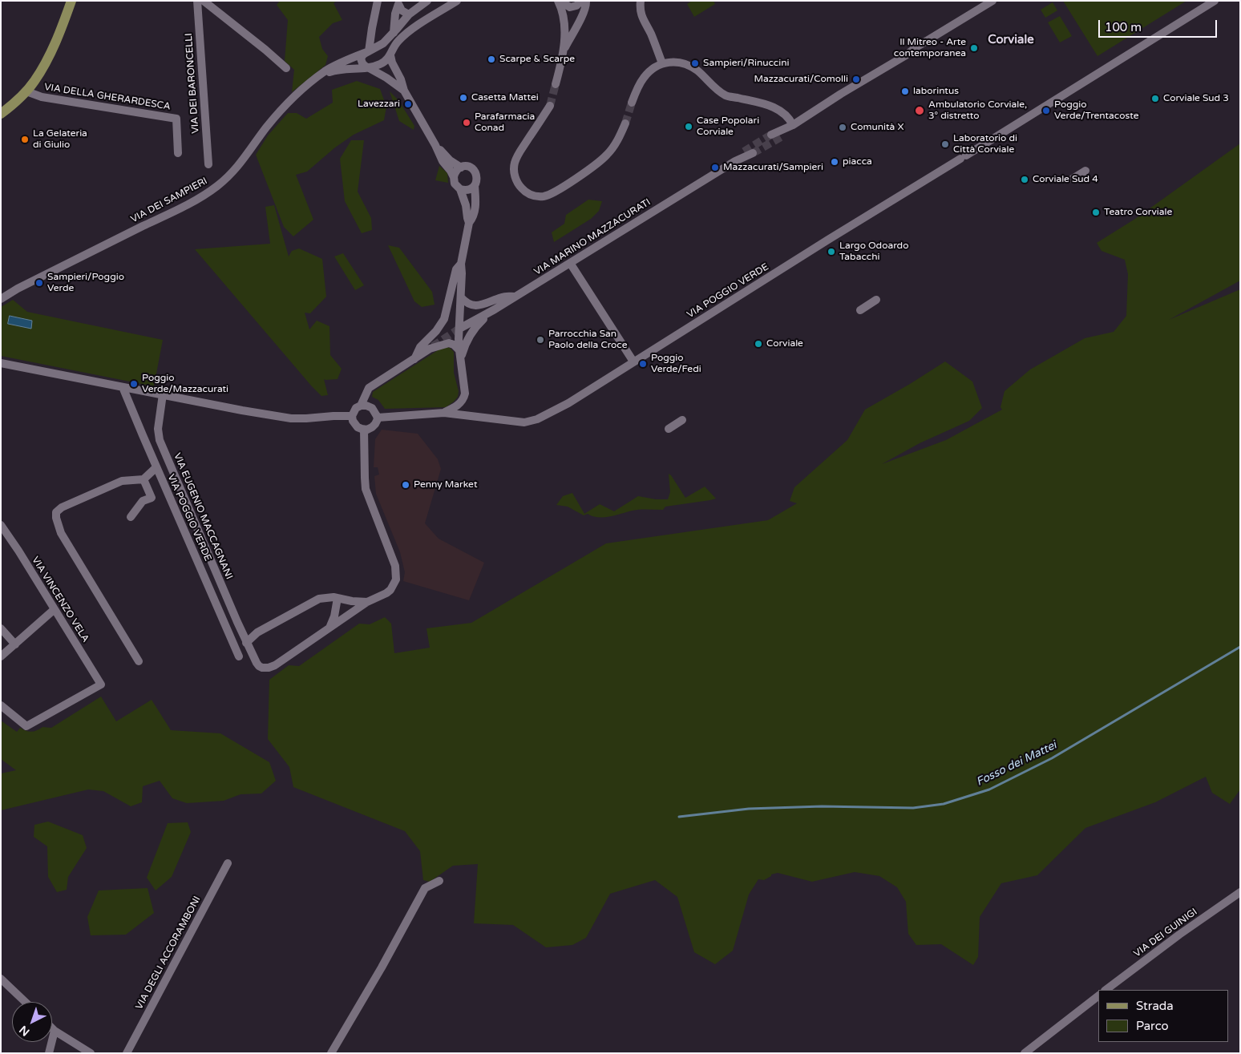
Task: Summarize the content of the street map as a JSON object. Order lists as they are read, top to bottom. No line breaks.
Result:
{"streets":{"street":["VIA DEI BARONCELLI","VIA DELLA GHERARDESCA","VIA DEI SAMPIERI","VIA MARINO MAZZACURATI","VIA POGGIO VERDE","VIA EUGENIO MACCAGNANI","VIA VINCENZO VELA","VIA DEI GUINIGI","VIA DEGLI ACCORAMBONI"]},"districts":["Corviale"],"water":["Fosso dei Mattei"],"places":["Il Mitreo - Arte contemporanea","Scarpe & Scarpe","Sampieri/Rinuccini","Mazzacurati/Comolli","laborintus","Casetta Mattei","Corviale Sud 3","Lavezzari","Ambulatorio Corviale, 3° distretto","Poggio Verde/Trentacoste","Parafarmacia Conad","Case Popolari Corviale","Comunità X","La Gelateria di Giulio","Laboratorio di Città Corviale","piacca","Mazzacurati/Sampieri","Corviale Sud 4","Teatro Corviale","Largo Odoardo Tabacchi","Sampieri/Poggio Verde","Parrocchia San Paolo della Croce","Corviale","Poggio Verde/Fedi","Poggio Verde/Mazzacurati","Penny Market"],"legend":["Strada","Parco"],"scale_bar":"100 m","north":"bottom left"}
